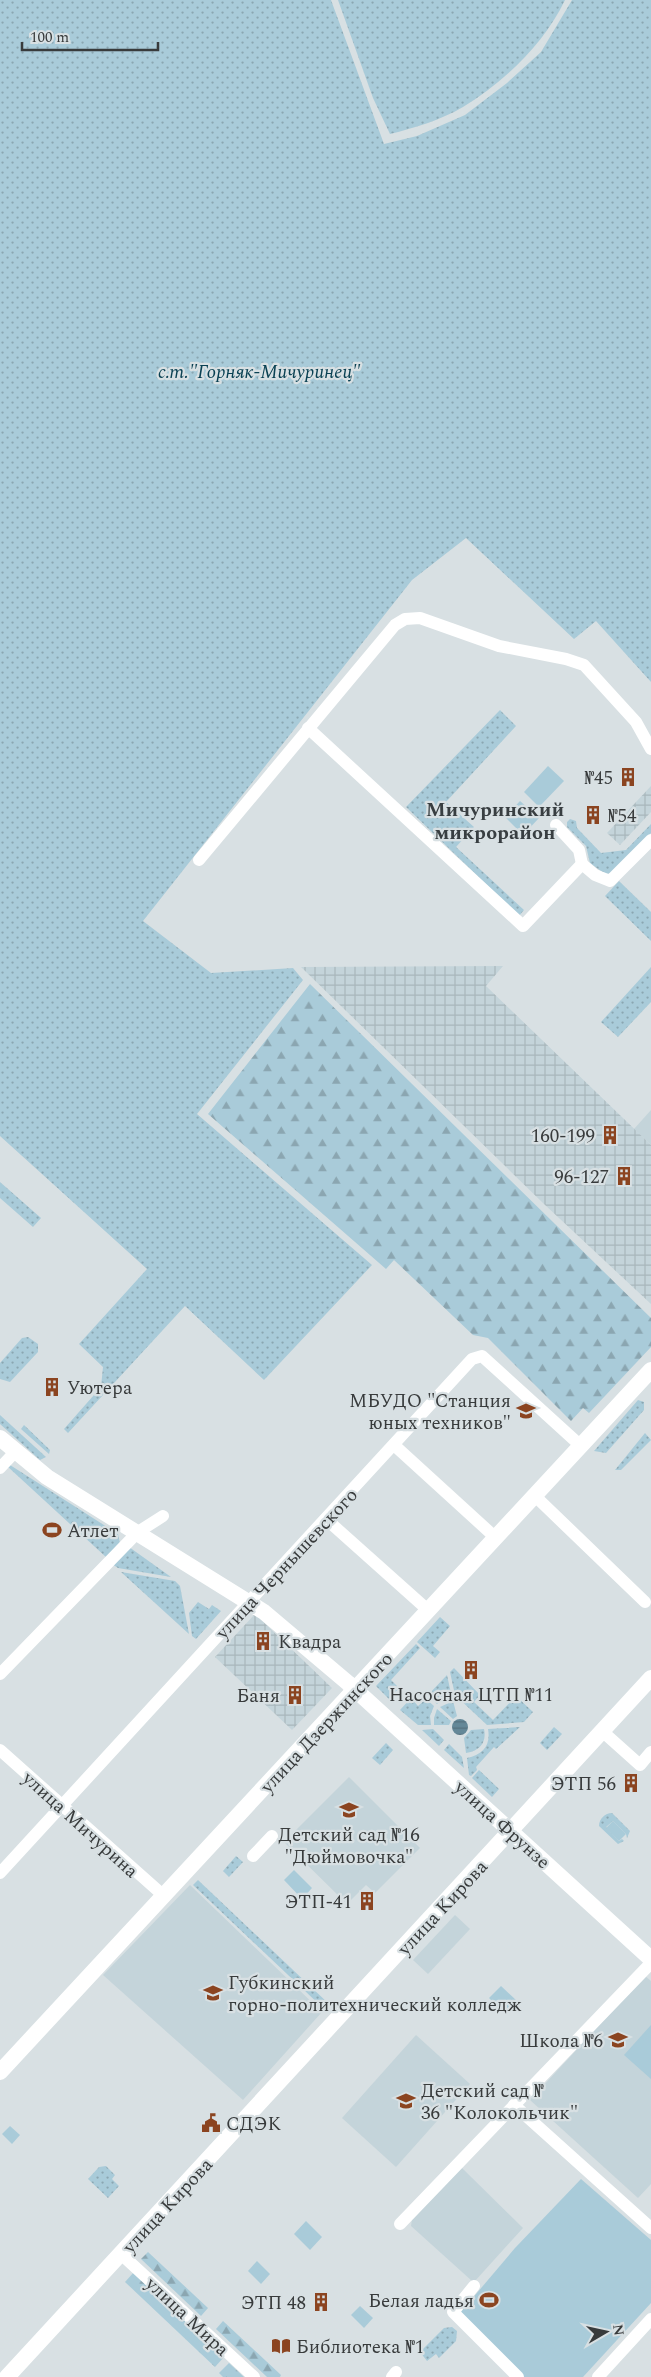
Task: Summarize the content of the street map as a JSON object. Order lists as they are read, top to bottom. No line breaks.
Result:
{"streets":{"main road":["улица Дзержинского","улица Фрунзе","улица Кирова"],"street":["улица Чернышевского","улица Мичурина","улица Мира"]},"crossings":[["улица Чернышевского","улица Дзержинского"],["улица Чернышевского","улица Мичурина"],["улица Чернышевского","улица Фрунзе"],["улица Дзержинского","улица Мичурина"],["улица Дзержинского","улица Фрунзе"],["улица Фрунзе","улица Кирова"],["улица Кирова","улица Мира"]],"districts":["Мичуринский микрорайон"],"parks":["с.т.\"Горняк-Мичуринец\""],"places":{"building":["№45","№54","160-199","96-127","Уютера","Квадра","Насосная ЦТП №11","Баня","ЭТП 56","ЭТП-41","ЭТП 48"],"school or university":["МБУДО \"Станция юных техников\"","Детский сад №16 \"Дюймовочка\"","Губкинский горно-политехнический колледж","Школа №6","Детский сад № 36 \"Колокольчик\""],"sports":["Атлет","Белая ладья"],"public building":["СДЭК"],"library":["Библиотека №1"]},"scale_bar":"100 m","north":"right"}
